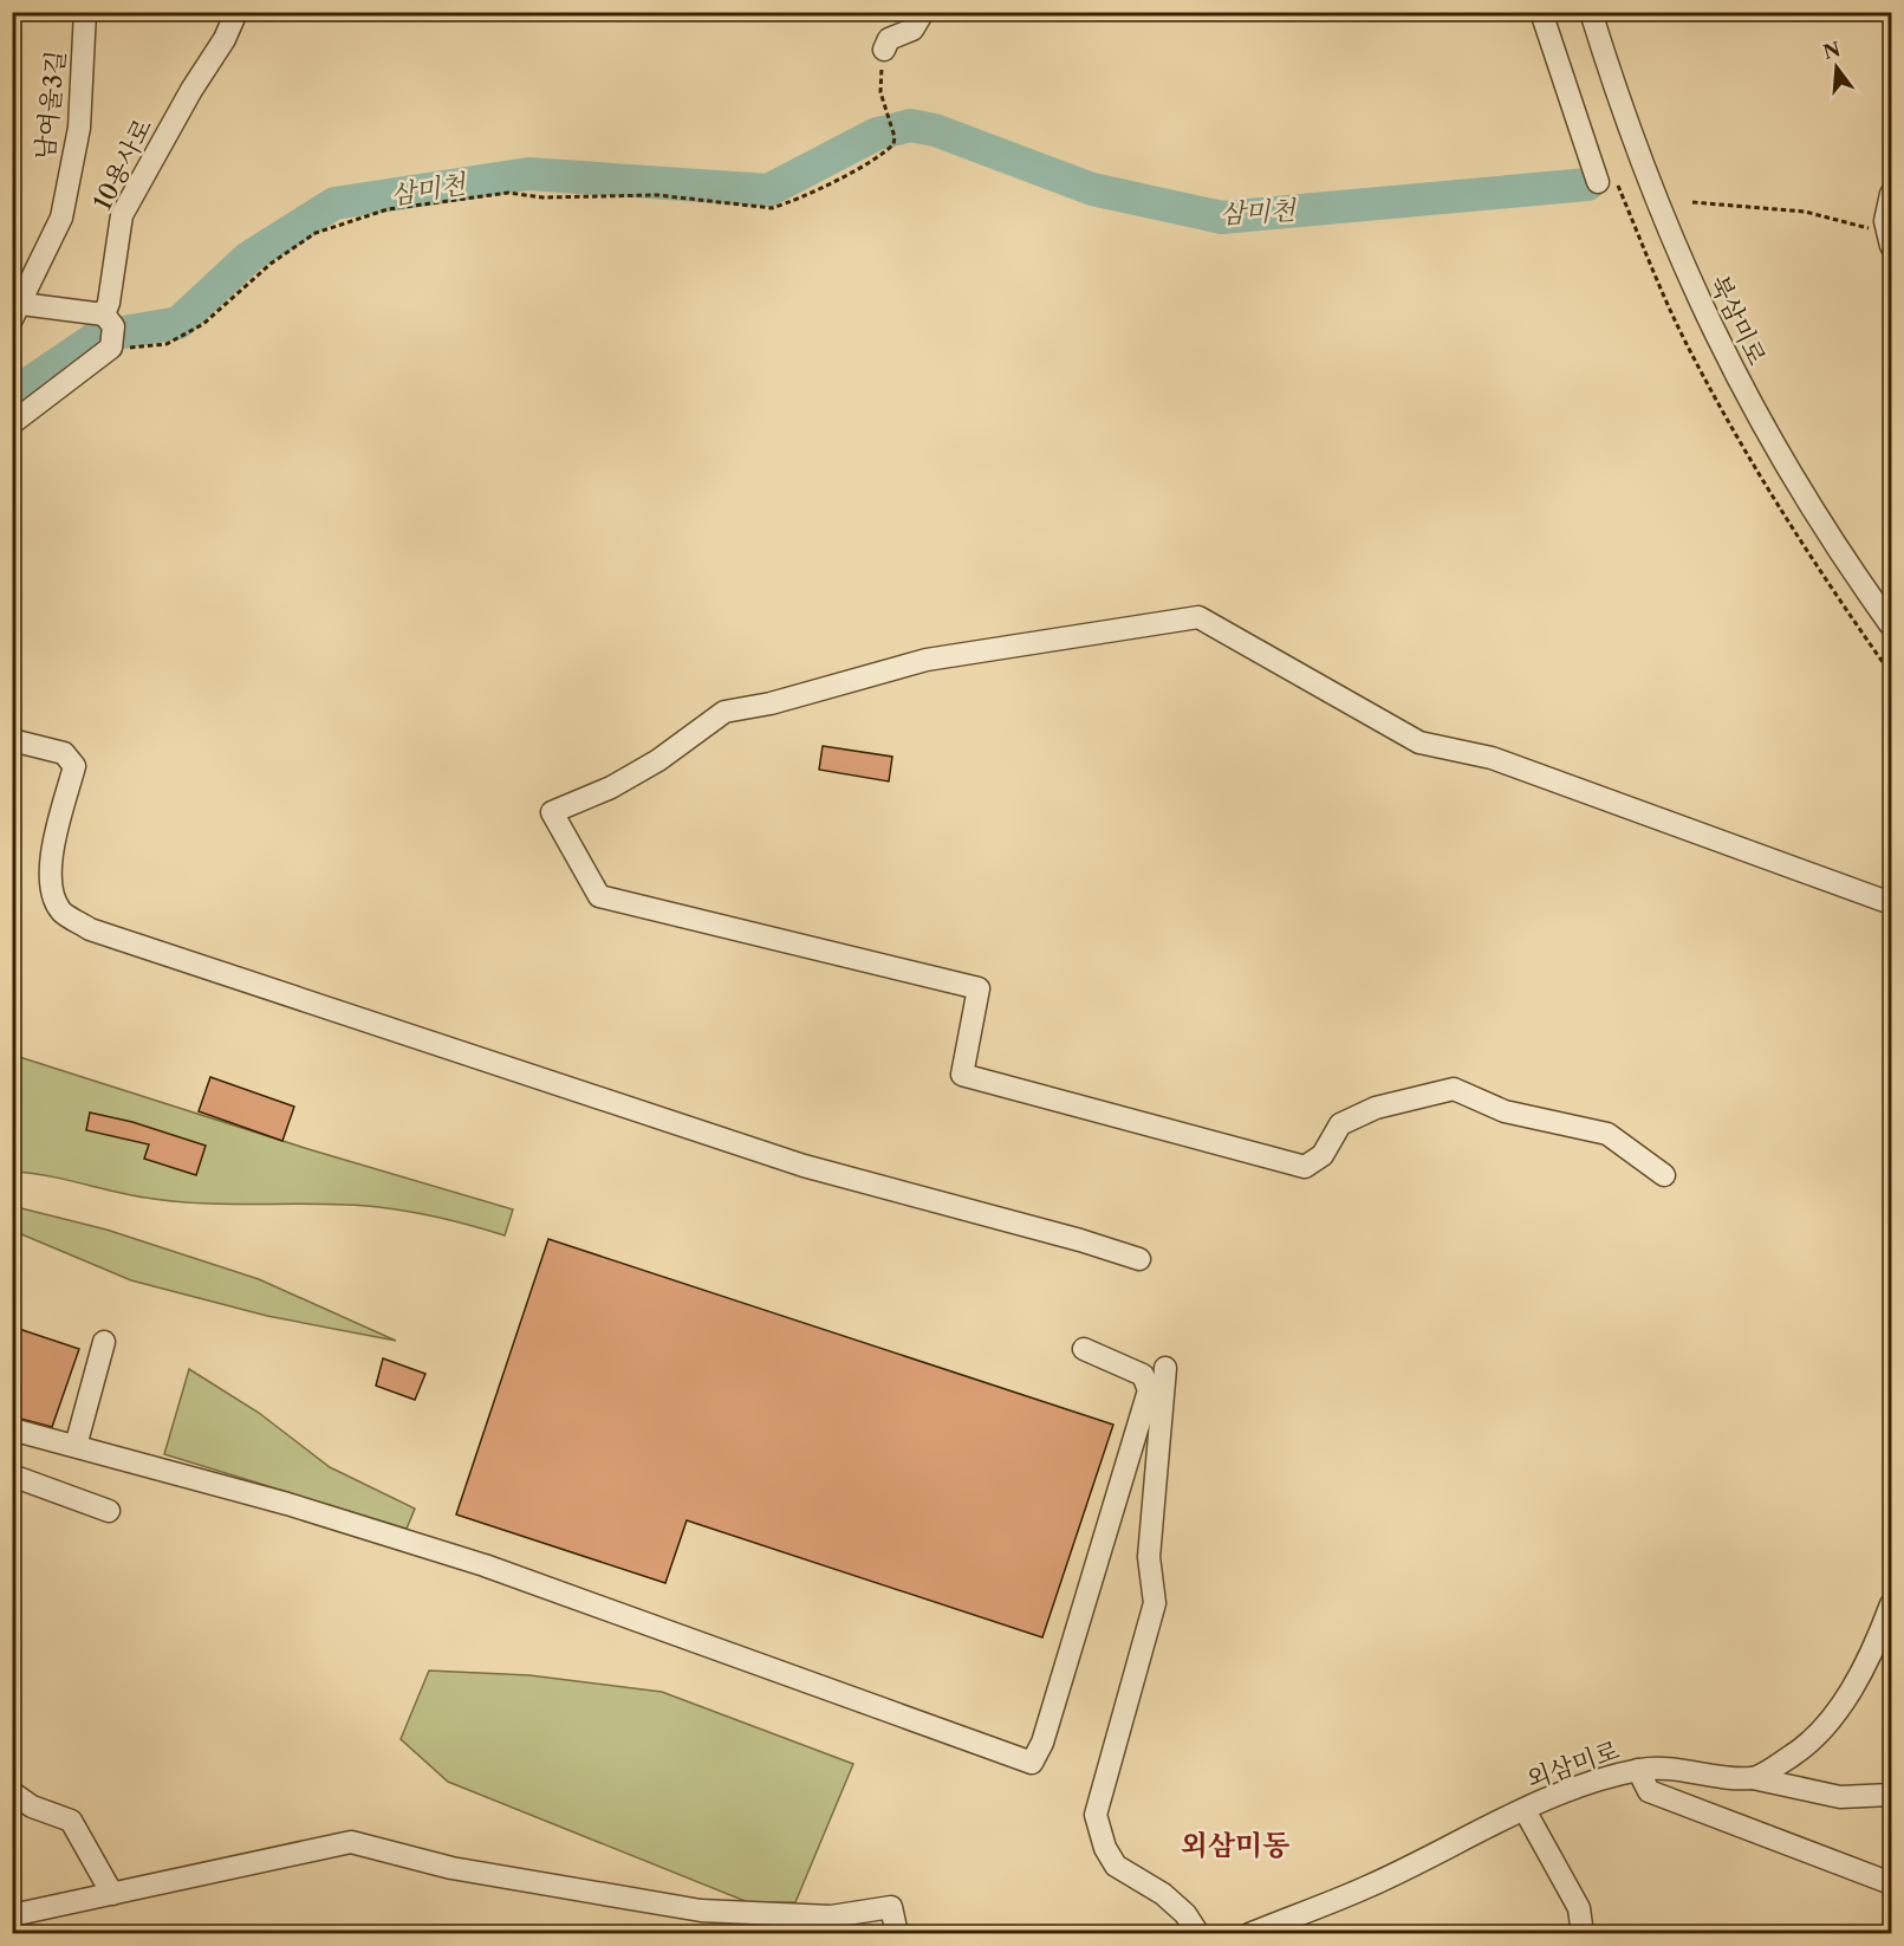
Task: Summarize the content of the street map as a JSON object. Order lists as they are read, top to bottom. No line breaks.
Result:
{"streets":{"street":["남여울3길","10용사로","북삼미로","외삼미로"]},"districts":["외삼미동"],"water":["삼미천"],"north":"top"}
